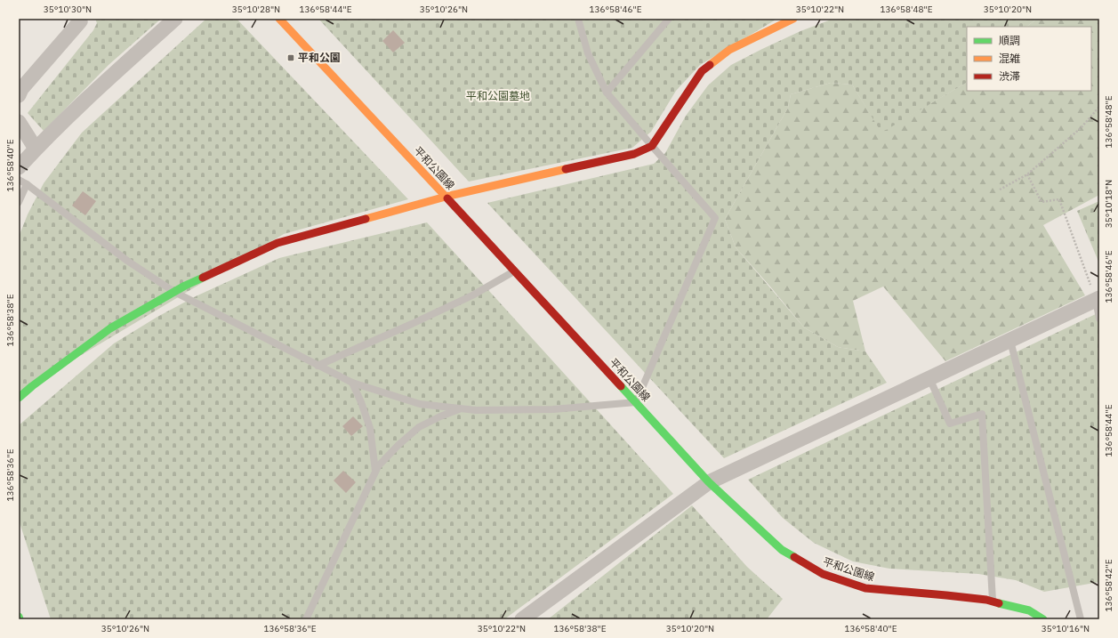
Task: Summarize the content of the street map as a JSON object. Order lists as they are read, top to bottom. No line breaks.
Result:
{"streets":{"street":["平和公園線"]},"parks":["平和公園墓地"],"places":{"transit":["平和公園"]},"legend":["順調","混雑","渋滞"],"coordinates":["35°10'30\"N","35°10'28\"N","136°58'44\"E","35°10'26\"N","136°58'46\"E","35°10'22\"N","136°58'48\"E","35°10'20\"N","136°58'40\"E","35°10'18\"N","136°58'38\"E","136°58'36\"E","136°58'42\"E","35°10'16\"N"]}
